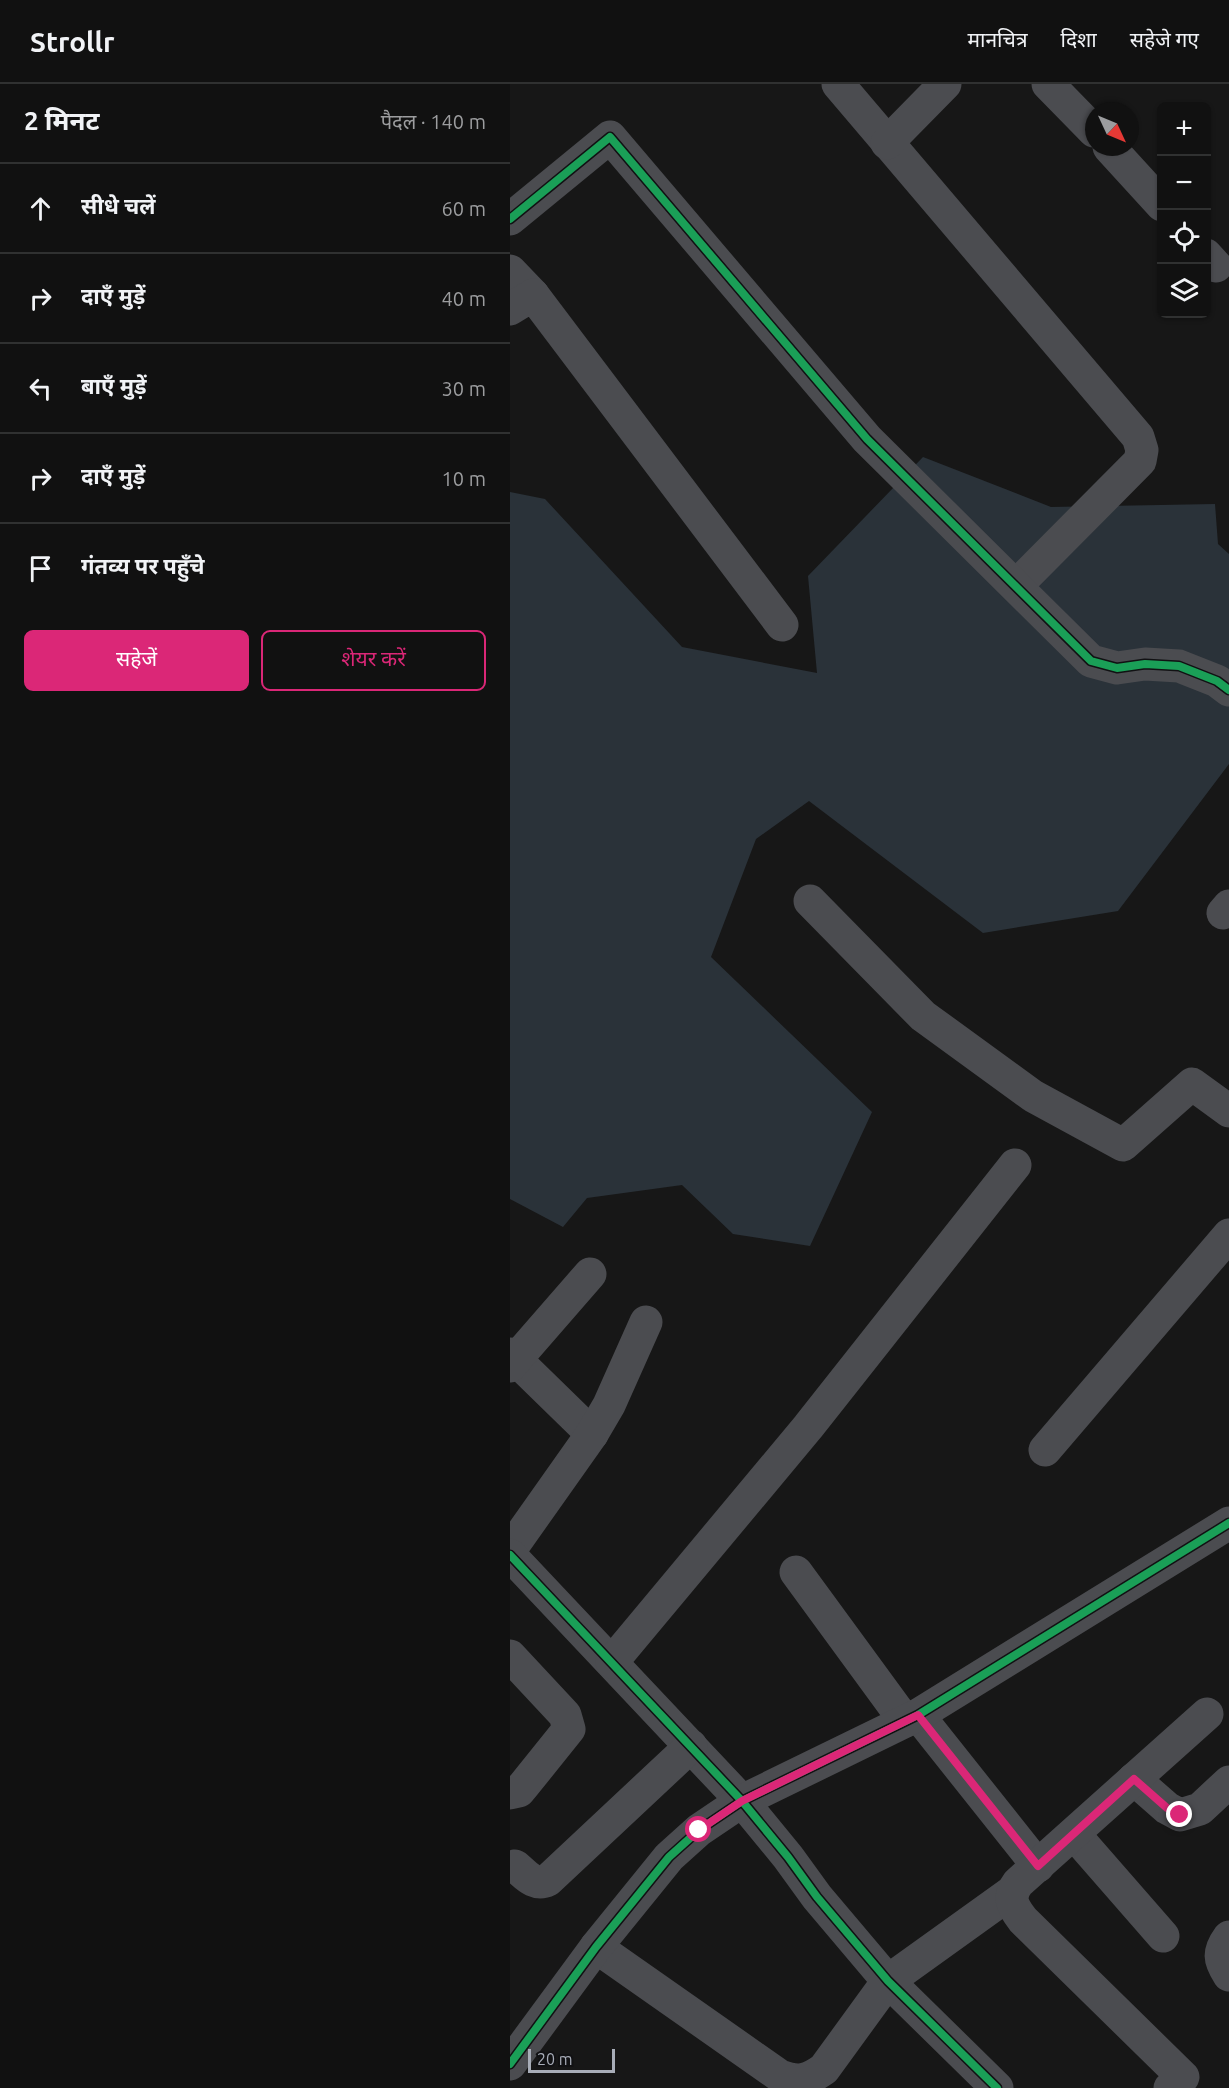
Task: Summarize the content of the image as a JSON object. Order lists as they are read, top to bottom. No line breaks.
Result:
{"scale_bar":"20 m","north":"bottom right","page":{"header":"Strollr","nav":["मानचित्र","दिशा","सहेजे गए"],"heading":["2 मिनट","पैदल · 140 m"],"map_buttons":["+","−"],"list":[["सीधे चलें","60 m"],["दाएँ मुड़ें","40 m"],["बाएँ मुड़ें","30 m"],["दाएँ मुड़ें","10 m"],"गंतव्य पर पहुँचे"],"buttons":["सहेजें","शेयर करें"],"scale":"20 m"}}
